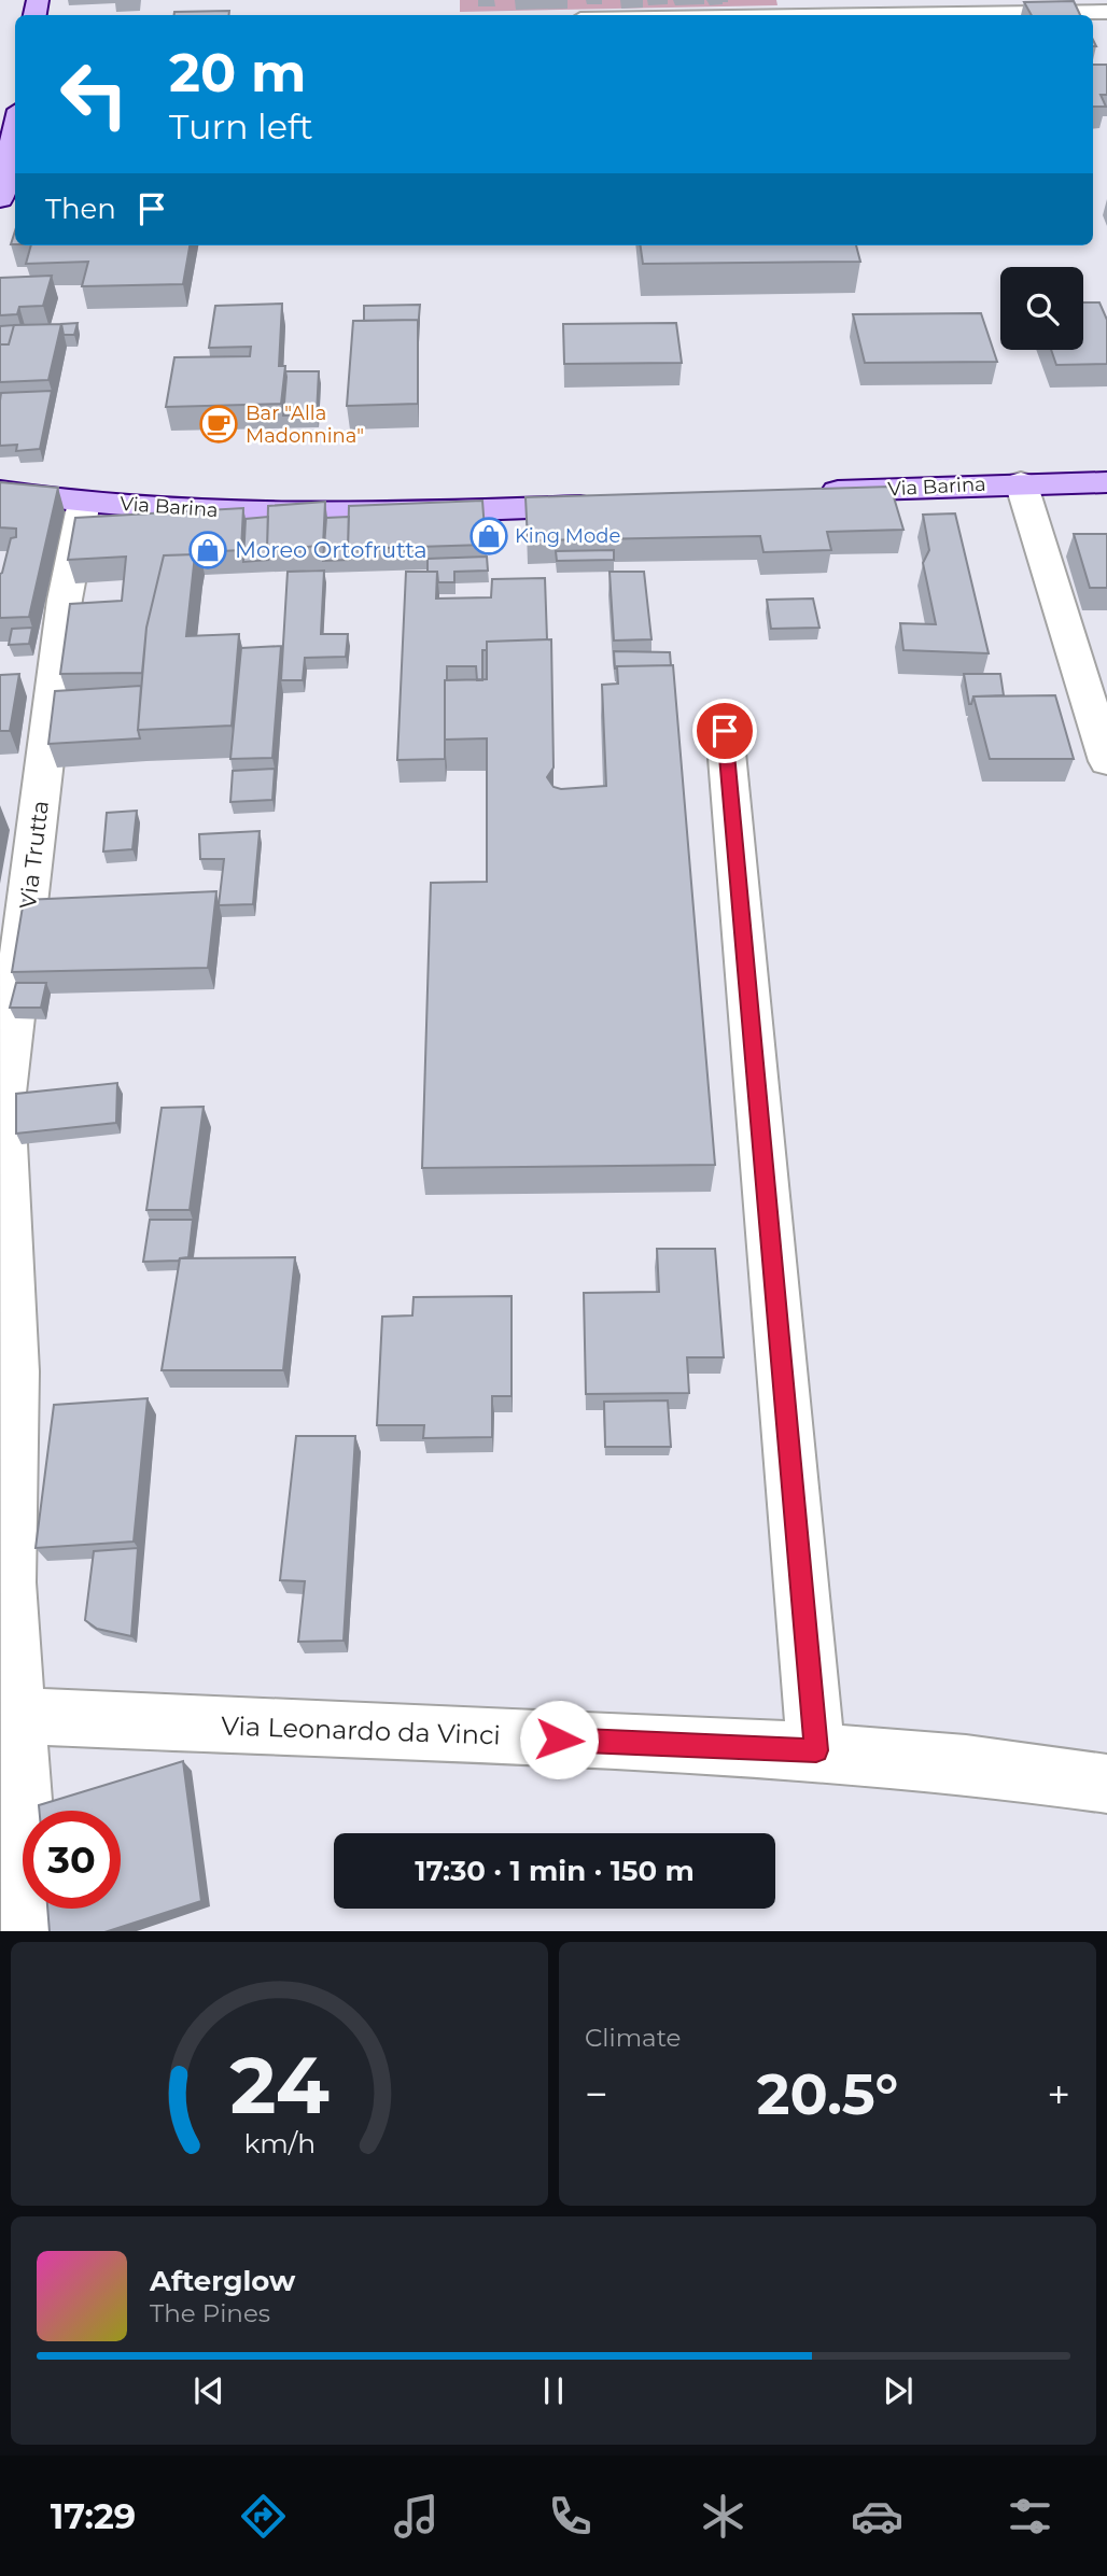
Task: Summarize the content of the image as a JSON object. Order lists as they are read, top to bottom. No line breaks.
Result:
{"streets":{"main road":["Via Barina"],"street":["Via Trutta","Via Leonardo da Vinci"]},"crossings":[["Via Barina","Via Trutta"],["Via Trutta","Via Leonardo da Vinci"]],"places":{"cafe":["Bar \"Alla Madonnina\""],"shop":["King Mode","Moreo Ortofrutta"]},"page":{"turn":["20 m","Turn left"],"then":"Then","limit":"30","trip":"17:30 · 1 min · 150 m","tile":"Climate","heat":["−","20.5°","+"],"song":["Afterglow","The Pines"],"tabs":"17:29","gauge":["24","km/h"]}}
